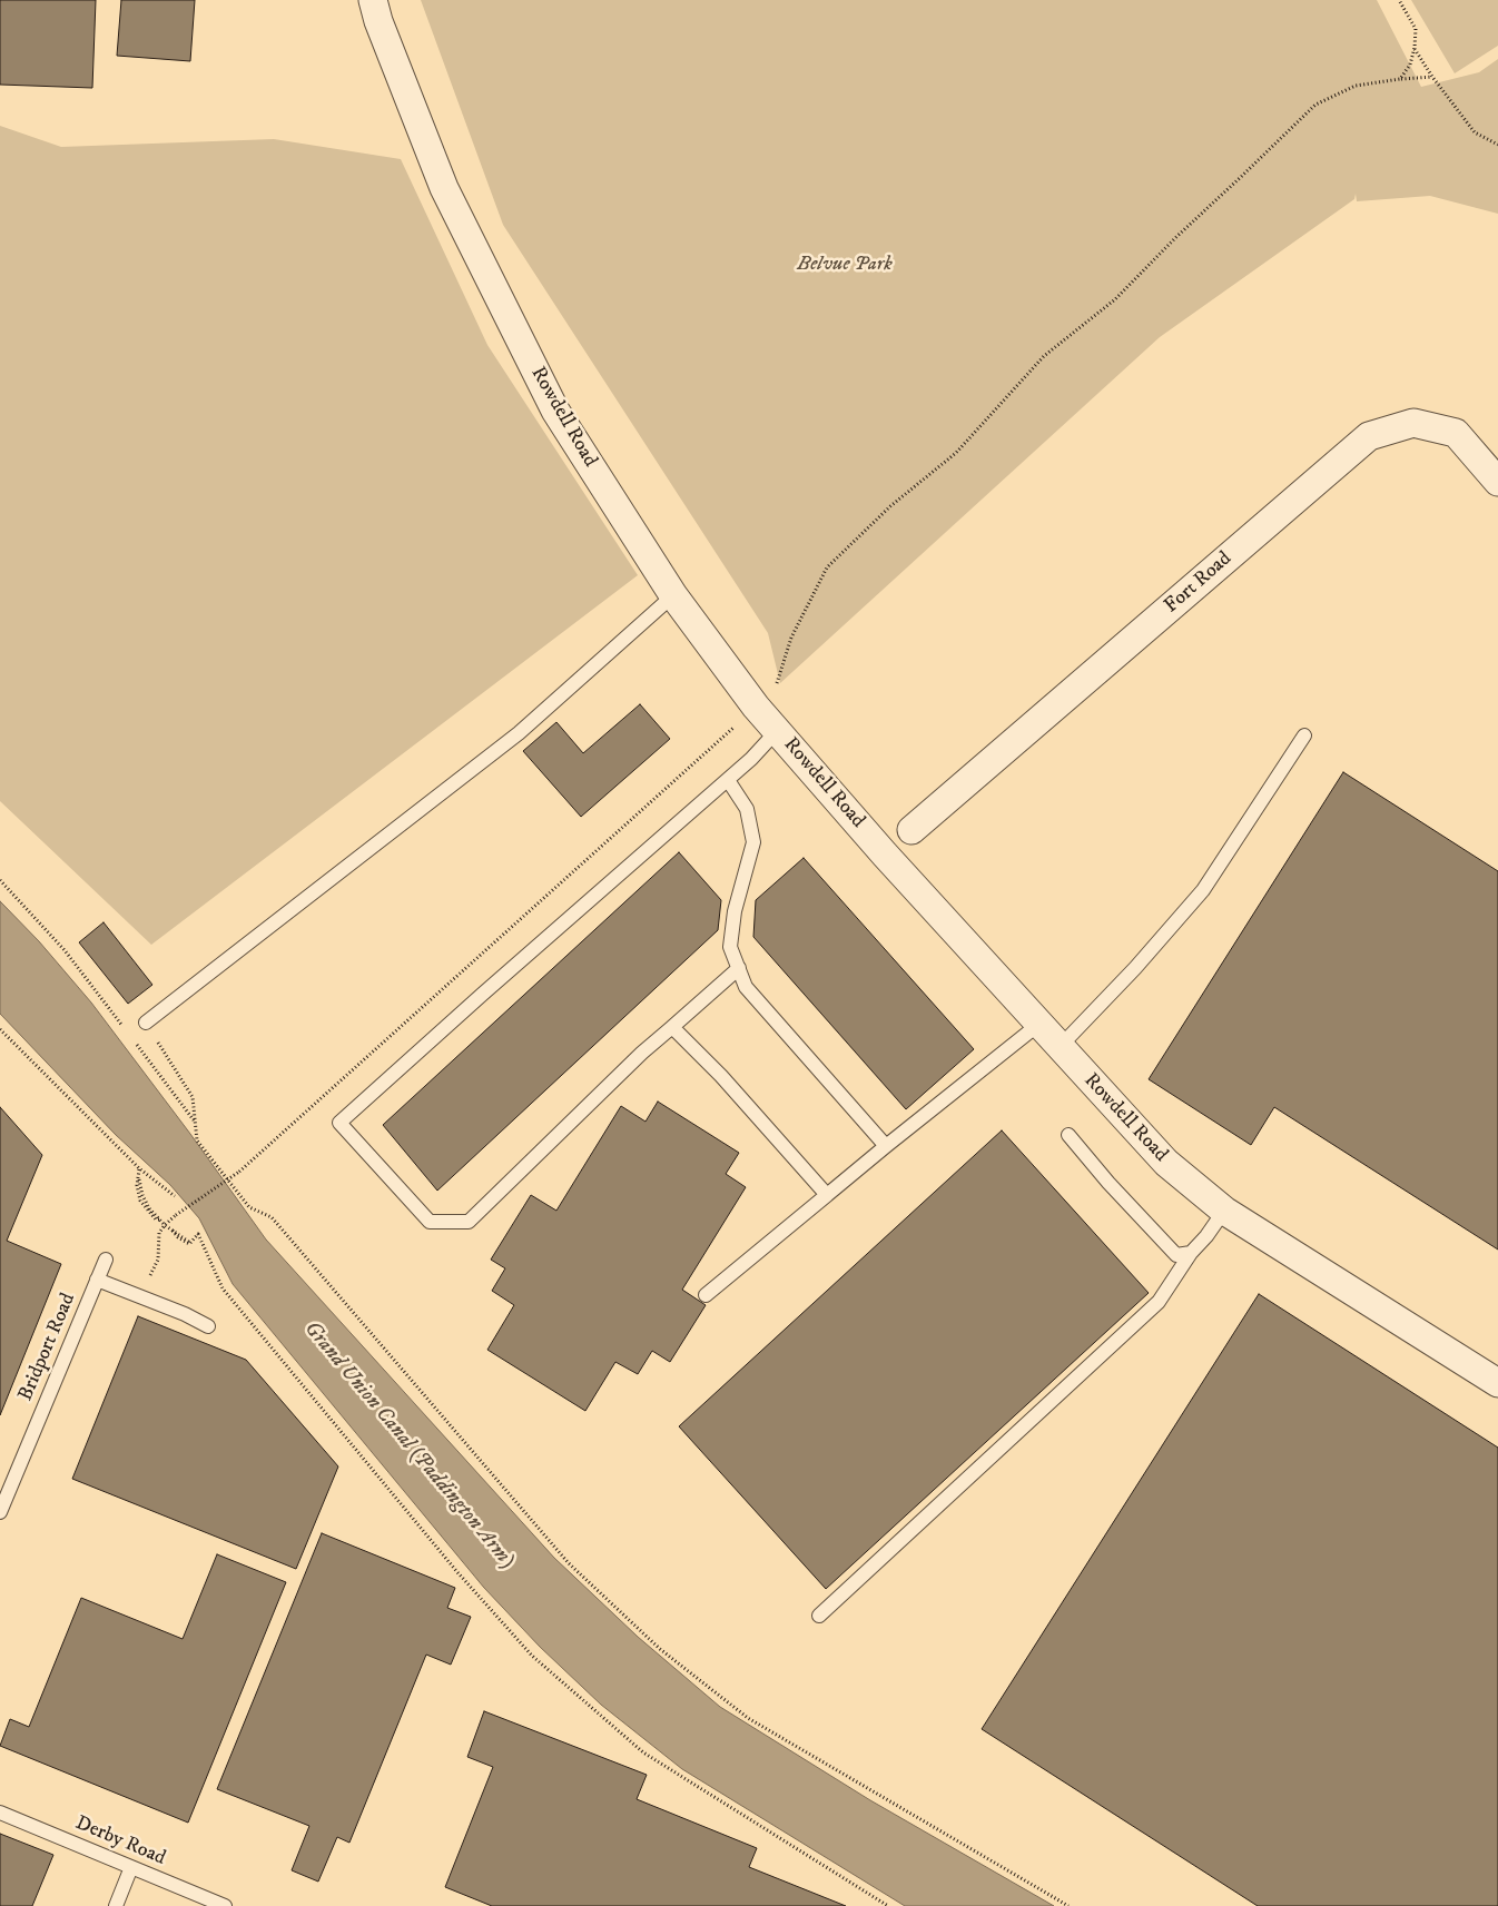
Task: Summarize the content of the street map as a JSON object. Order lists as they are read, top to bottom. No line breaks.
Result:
{"streets":{"street":["Rowdell Road","Fort Road"],"lane":["Bridport Road","Derby Road"]},"water":["Grand Union Canal (Paddington Arm)"],"parks":["Belvue Park"]}
